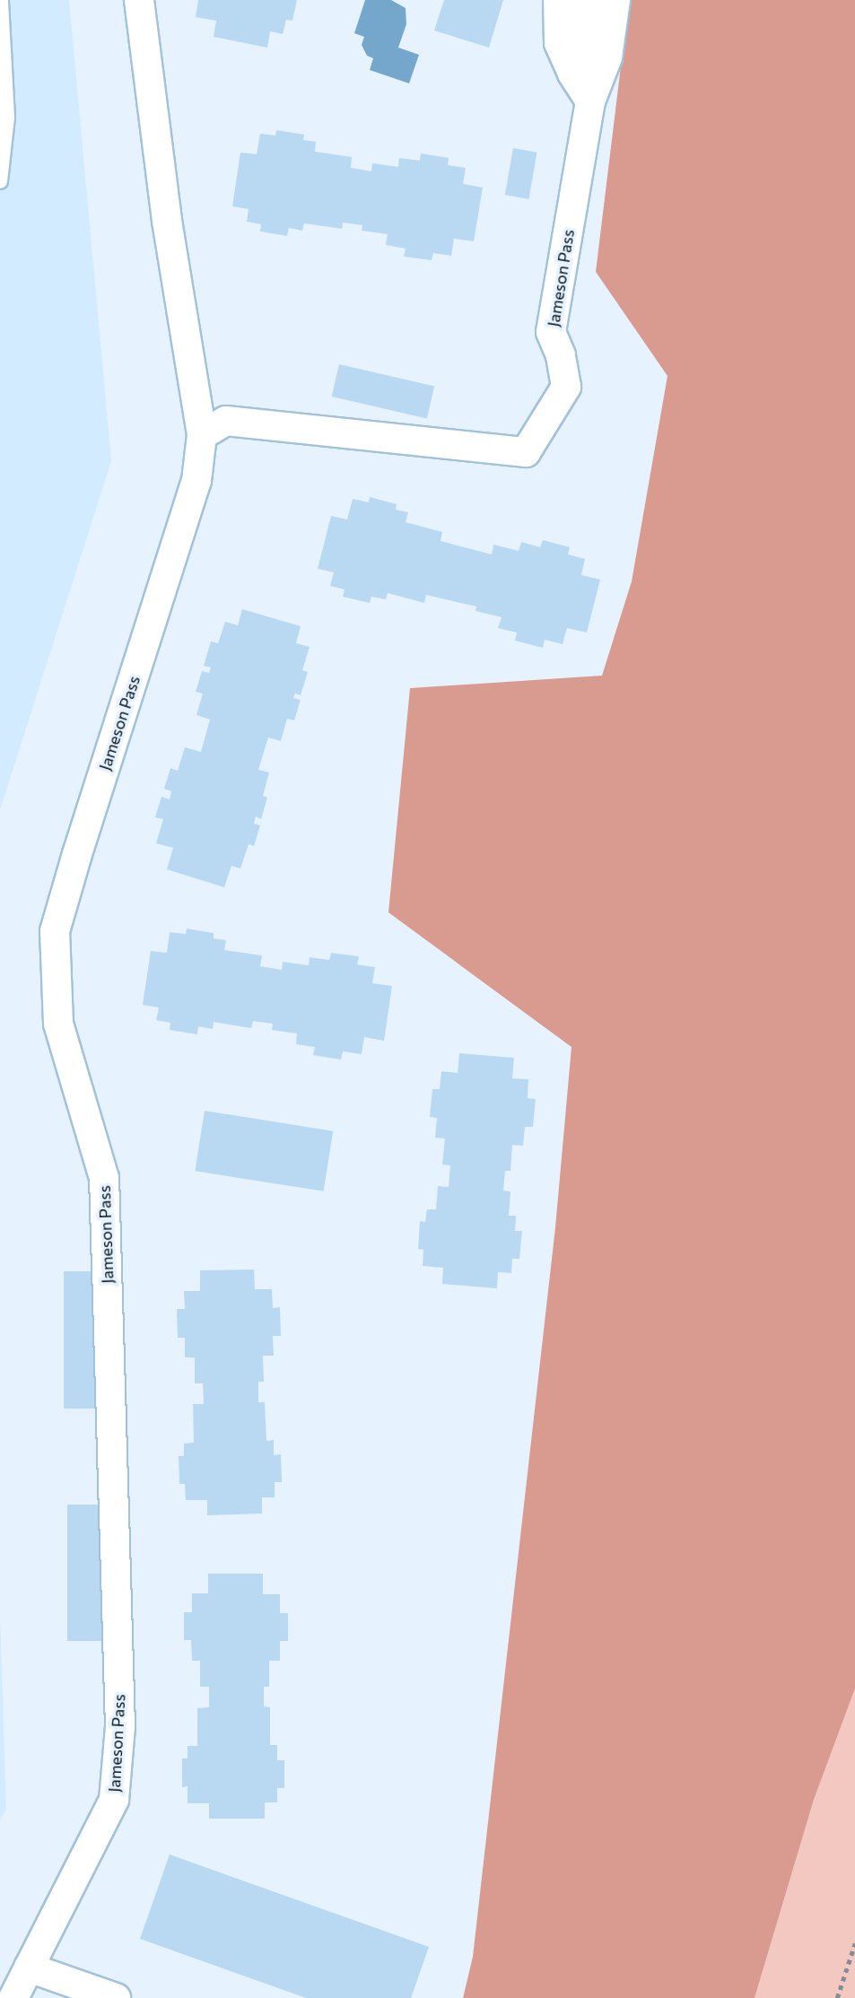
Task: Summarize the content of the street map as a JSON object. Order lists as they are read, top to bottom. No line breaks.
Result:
{"streets":{"street":["Jameson Pass"]}}
